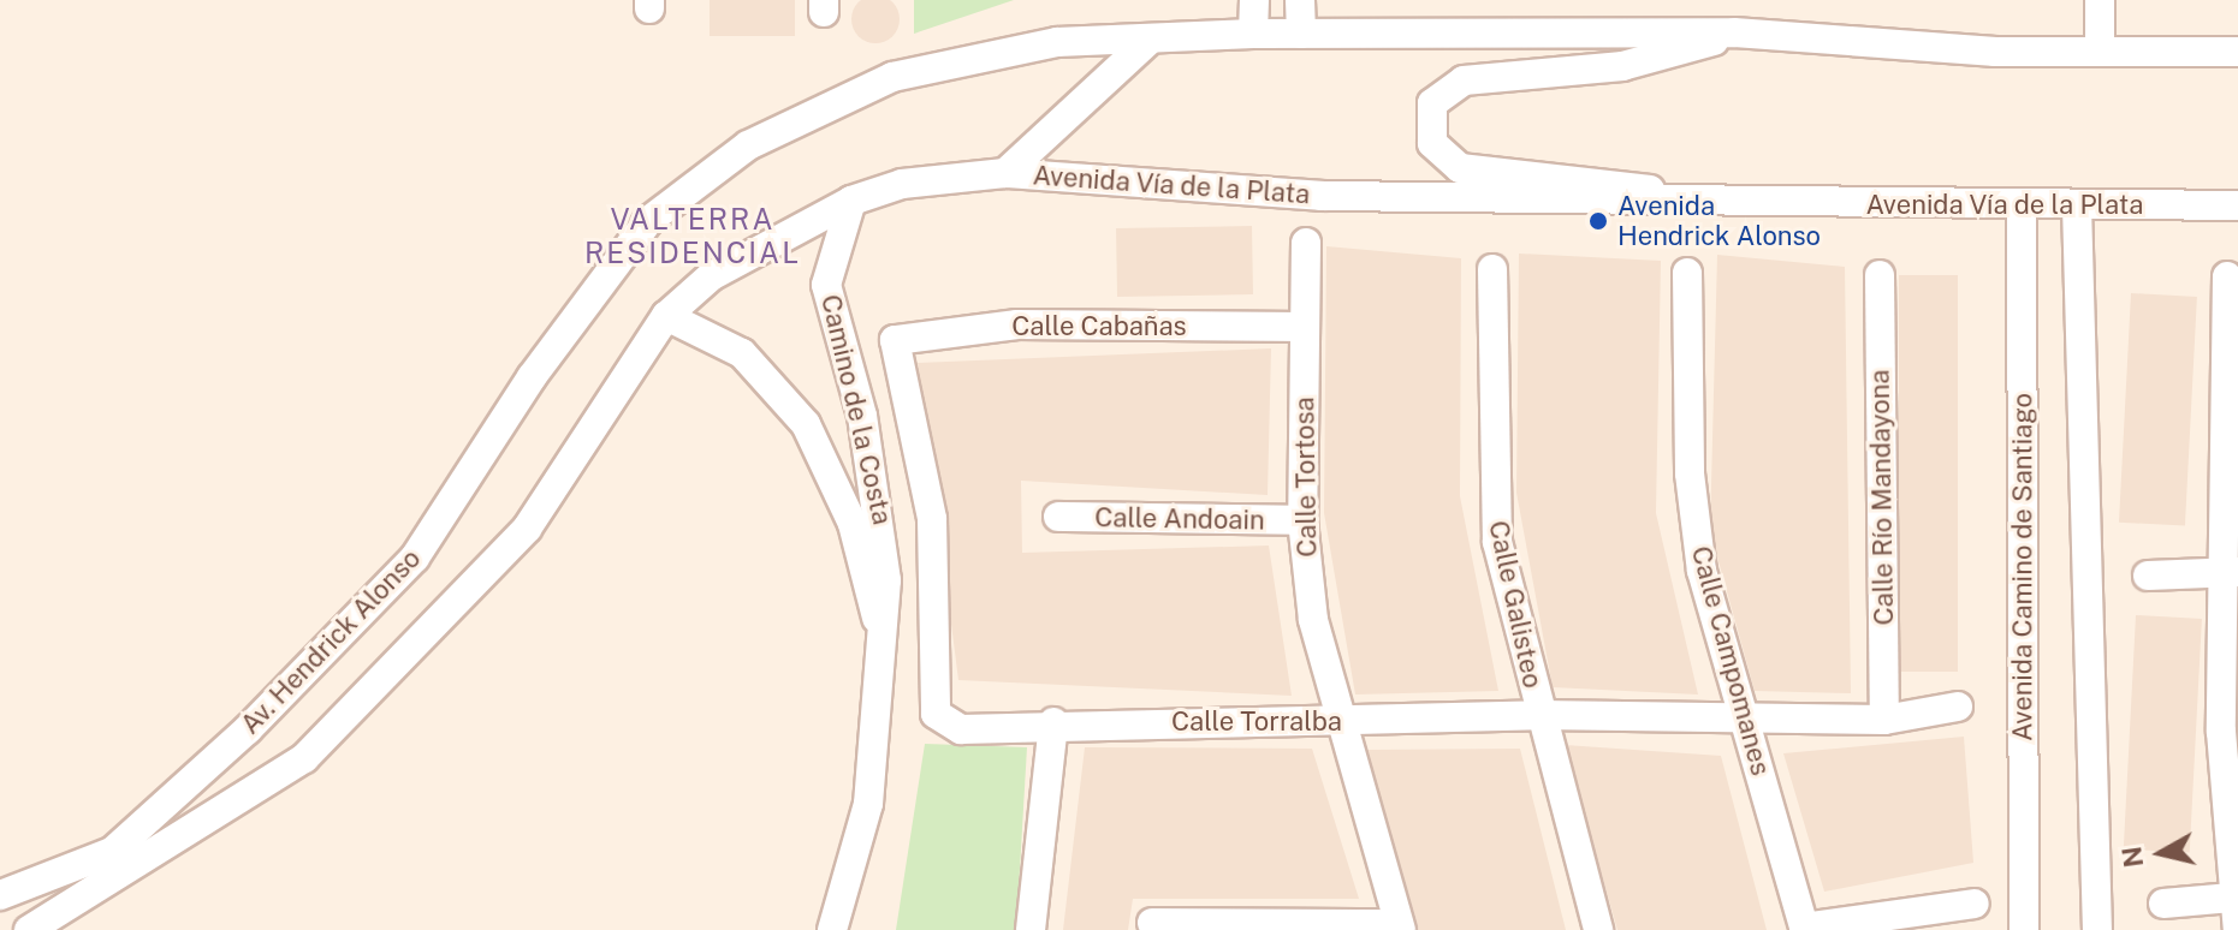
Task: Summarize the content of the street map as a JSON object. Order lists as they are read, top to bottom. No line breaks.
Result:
{"streets":{"street":["Avenida Vía de la Plata","Calle Cabañas","Camino de la Costa","Calle Tortosa","Calle Río Mandayona","Calle Andoain","Avenida Camino de Santiago","Calle Galisteo","Av. Hendrick Alonso","Calle Campomanes","Calle Torralba"]},"crossings":[["Avenida Vía de la Plata","Camino de la Costa"],["Avenida Vía de la Plata","Avenida Camino de Santiago"],["Avenida Vía de la Plata","Av. Hendrick Alonso"],["Calle Cabañas","Calle Tortosa"],["Calle Cabañas","Calle Torralba"],["Camino de la Costa","Av. Hendrick Alonso"],["Calle Tortosa","Calle Andoain"],["Calle Tortosa","Calle Torralba"],["Calle Río Mandayona","Calle Torralba"],["Calle Galisteo","Calle Torralba"],["Calle Campomanes","Calle Torralba"]],"districts":["VALTERRA RESIDENCIAL"],"places":["Avenida Hendrick Alonso"],"north":"left"}
